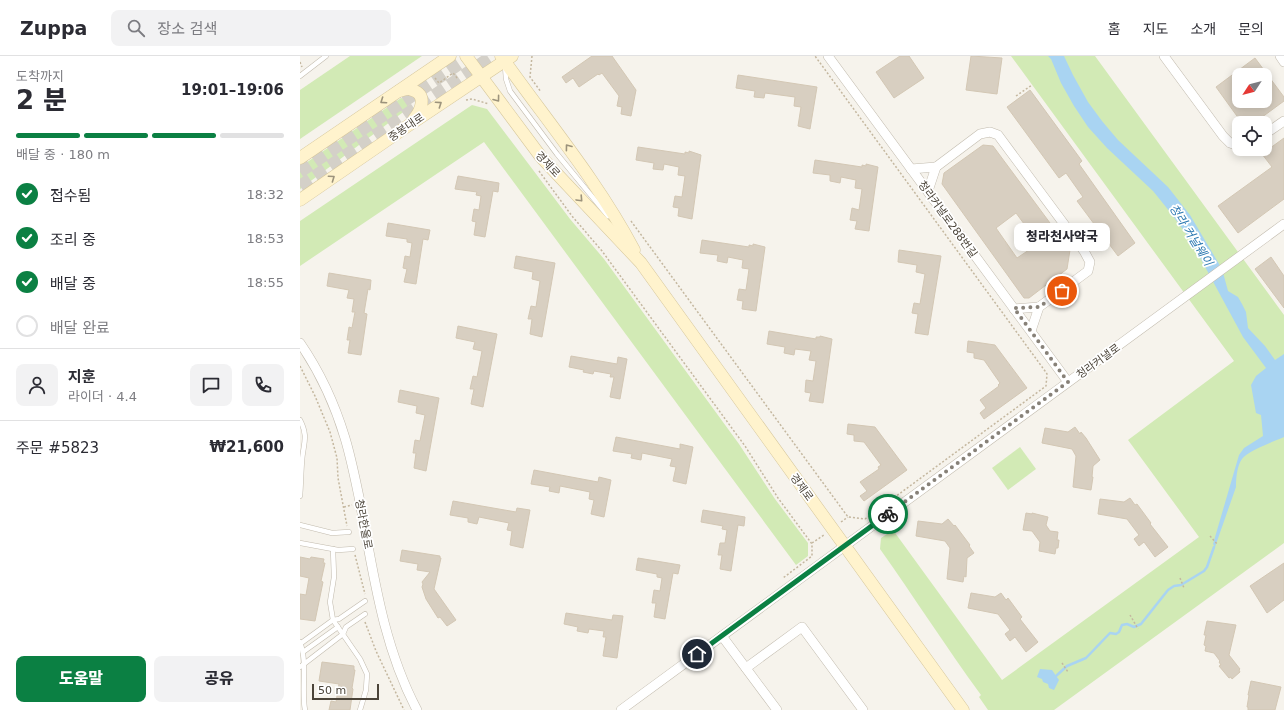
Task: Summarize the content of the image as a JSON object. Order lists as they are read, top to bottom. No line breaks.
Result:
{"streets":{"main road":["중봉대로","경제로"],"street":["청라커낼로288번길","청라커낼로","청라한울로"]},"crossings":[["중봉대로","경제로"],["경제로","청라커낼로"],["청라커낼로288번길","청라커낼로"]],"water":["청라 커널웨이"],"places":["청라천사약국"],"scale_bar":"50 m","north":"bottom left","page":{"header":"Zuppa","search":"장소 검색","nav":["홈","지도","소개","문의"],"heading":["2 분","도착까지","19:01–19:06"],"panel":["지훈","라이더 · 4.4","주문 #5823","₩21,600"],"bar":"배달 중 · 180 m","list":[["접수됨","18:32"],["조리 중","18:53"],["배달 중","18:55"],"배달 완료"],"bubble":"청라천사약국","buttons":["도움말","공유"],"scale":"50 m"}}
